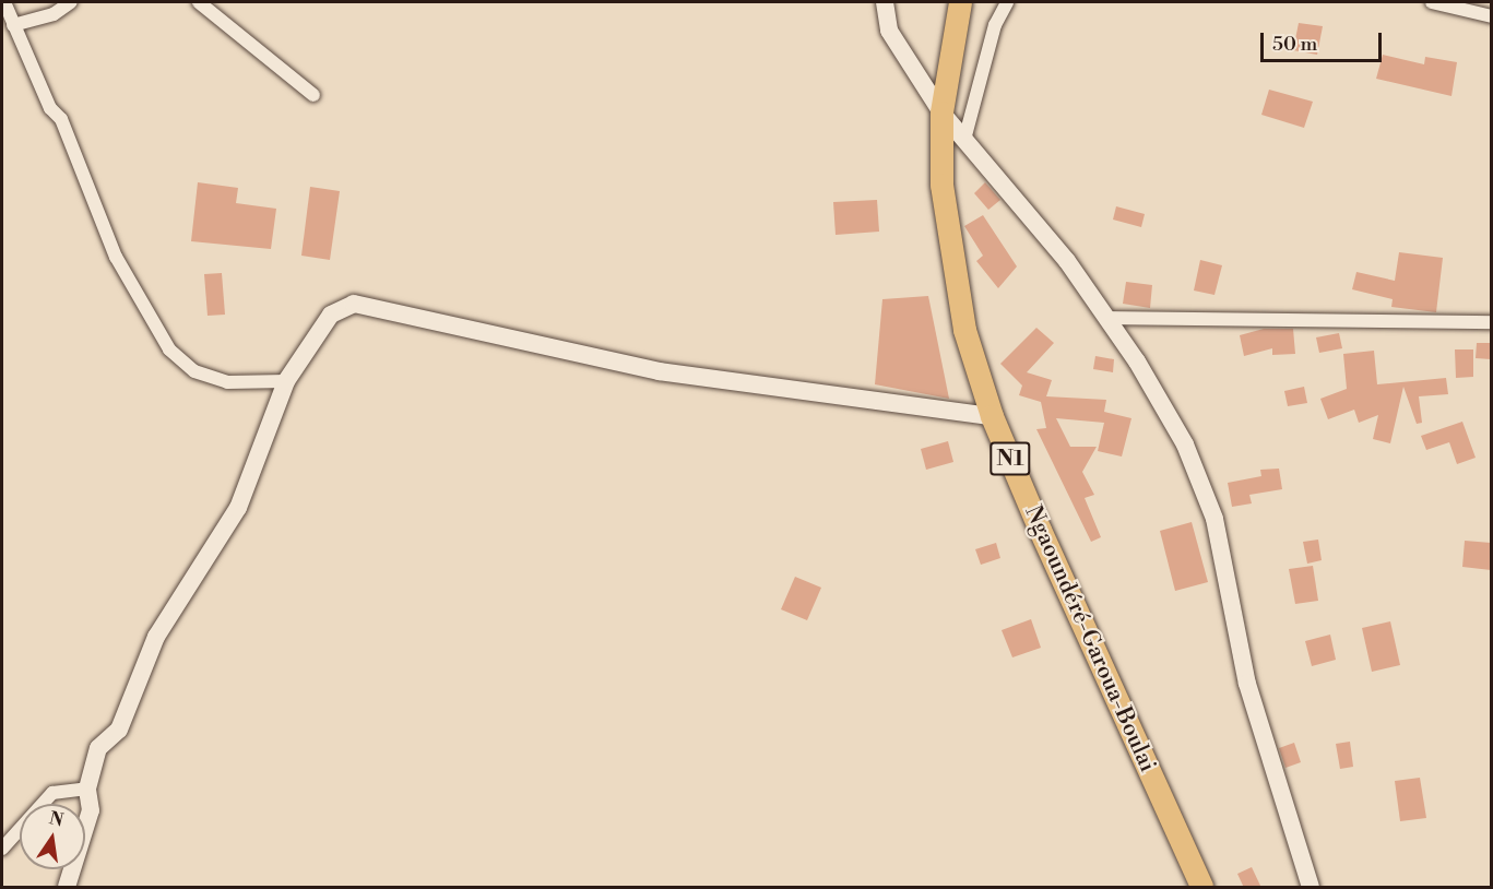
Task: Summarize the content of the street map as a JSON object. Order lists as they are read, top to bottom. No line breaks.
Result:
{"streets":{"highway":["N1","Ngaoundéré-Garoua-Boulai"]},"scale_bar":"50 m","north":"top"}
